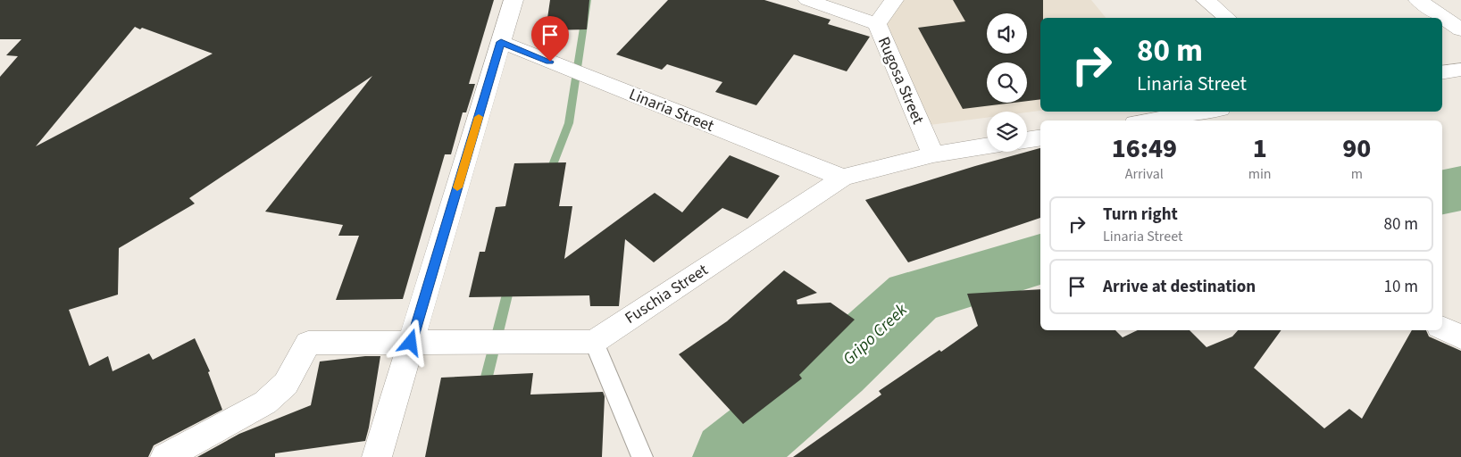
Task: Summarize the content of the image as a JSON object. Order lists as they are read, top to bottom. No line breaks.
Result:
{"streets":{"street":["Rugosa Street","Linaria Street","Fuschia Street"]},"crossings":[["Rugosa Street","Fuschia Street"],["Linaria Street","Fuschia Street"]],"water":["Gripo Creek"],"page":{"turn":["80 m","Linaria Street"],"eta":["16:49","Arrival","1","min","90","m"],"list":[{"name":"Turn right","note":"Linaria Street","value":"80 m"},{"name":"Arrive at destination","value":"10 m"}]}}
